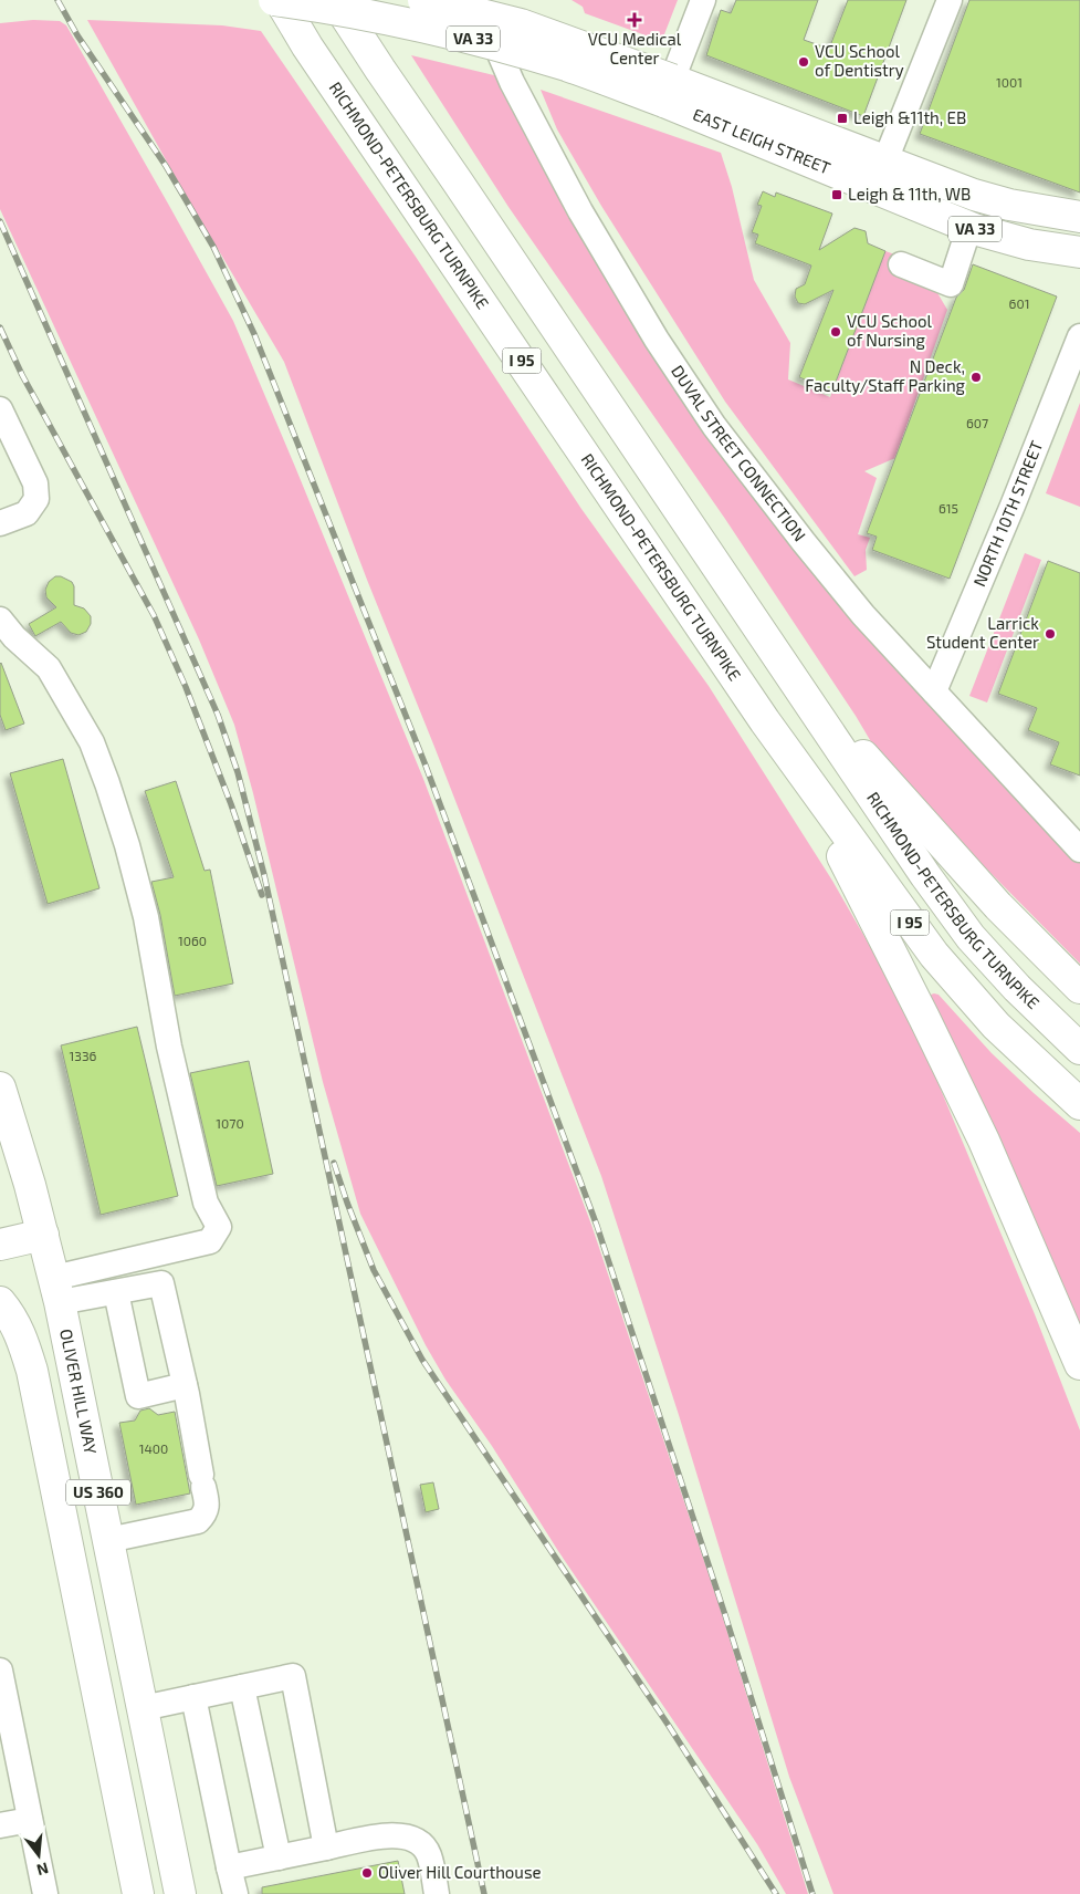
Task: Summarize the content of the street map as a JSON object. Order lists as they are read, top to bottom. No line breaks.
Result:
{"streets":{"main road":["VA 33","EAST LEIGH STREET","RICHMOND-PETERSBURG TURNPIKE","I 95","OLIVER HILL WAY","US 360"],"street":["DUVAL STREET CONNECTION","NORTH 10TH STREET"]},"crossings":[["VA 33","EAST LEIGH STREET"],["DUVAL STREET CONNECTION","NORTH 10TH STREET"]],"places":{"health":["VCU Medical Center"],"other":["VCU School of Dentistry","VCU School of Nursing","N Deck, Faculty/Staff Parking","Larrick Student Center","Oliver Hill Courthouse"],"transit":["Leigh &11th, EB","Leigh & 11th, WB"]},"house_numbers":["1001","601","607","615","1060","1336","1070","1400"],"north":"bottom"}
